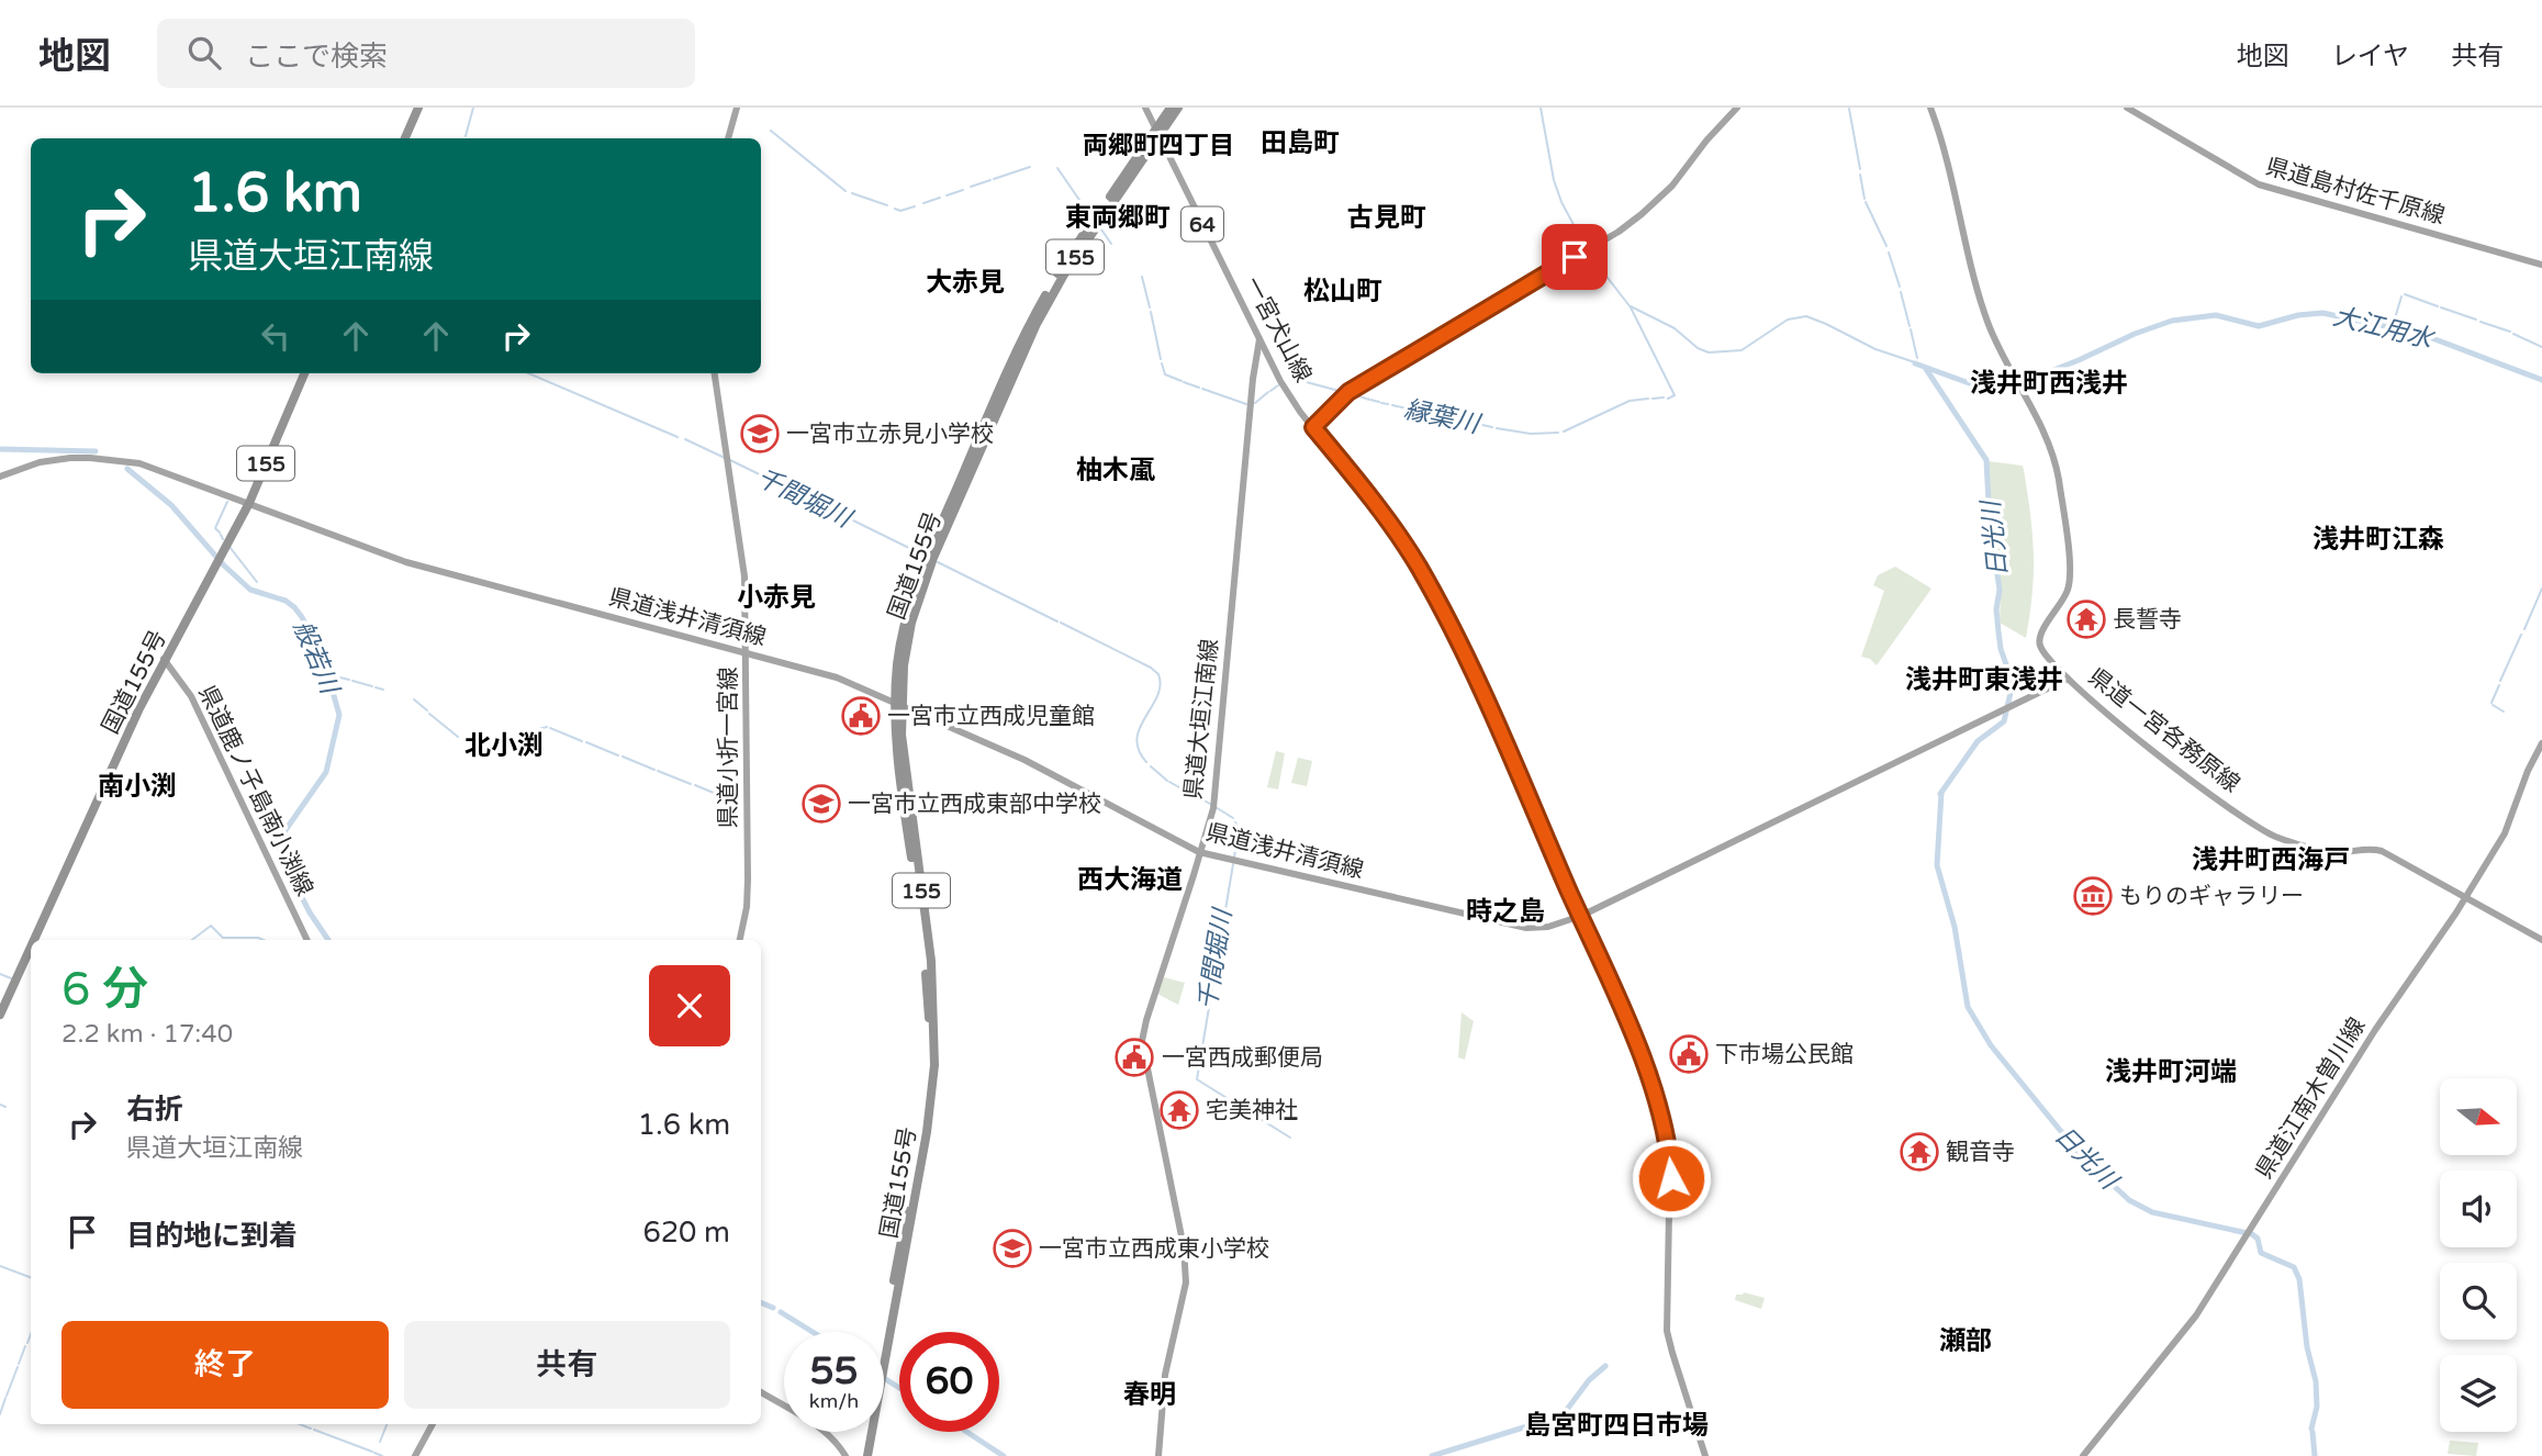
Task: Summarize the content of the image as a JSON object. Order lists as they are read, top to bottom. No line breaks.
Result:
{"streets":{"highway":["155","国道155号"],"main road":["県道島村佐千原線","64","一宮犬山線","県道浅井清須線","県道大垣江南線","県道一宮各務原線","県道小折一宮線","県道鹿ノ子島南小渕線","県道江南木曽川線"]},"crossings":[["一宮犬山線","国道155号"],["一宮犬山線","県道浅井清須線"],["一宮犬山線","県道大垣江南線"],["国道155号","県道浅井清須線"],["国道155号","県道鹿ノ子島南小渕線"],["県道浅井清須線","県道大垣江南線"],["県道浅井清須線","県道一宮各務原線"],["県道浅井清須線","県道小折一宮線"],["県道一宮各務原線","県道江南木曽川線"]],"districts":["田島町","両郷町四丁目","東両郷町","古見町","大赤見","松山町","浅井町西浅井","柚木颪","浅井町江森","小赤見","浅井町東浅井","北小渕","南小渕","浅井町西海戸","西大海道","時之島","浅井町河端","瀬部","春明","島宮町四日市場"],"water":["大江用水","縁葉川","千間堀川","日光川","般若川"],"places":{"school or university":["一宮市立赤見小学校","一宮市立西成東部中学校","一宮市立西成東小学校"],"temple":["長誓寺","宅美神社","観音寺"],"public building":["一宮市立西成児童館","下市場公民館","一宮西成郵便局"],"museum":["もりのギャラリー"]},"north":"right","page":{"header":"地図","search":"ここで検索","nav":["地図","レイヤ","共有"],"turn":["1.6 km","県道大垣江南線"],"heading":["6 分","2.2 km · 17:40"],"list":[{"name":"右折","note":"県道大垣江南線","value":"1.6 km"},{"name":"目的地に到着","value":"620 m"}],"buttons":["終了","共有"],"speed":"55 km/h","limit":"60"}}
